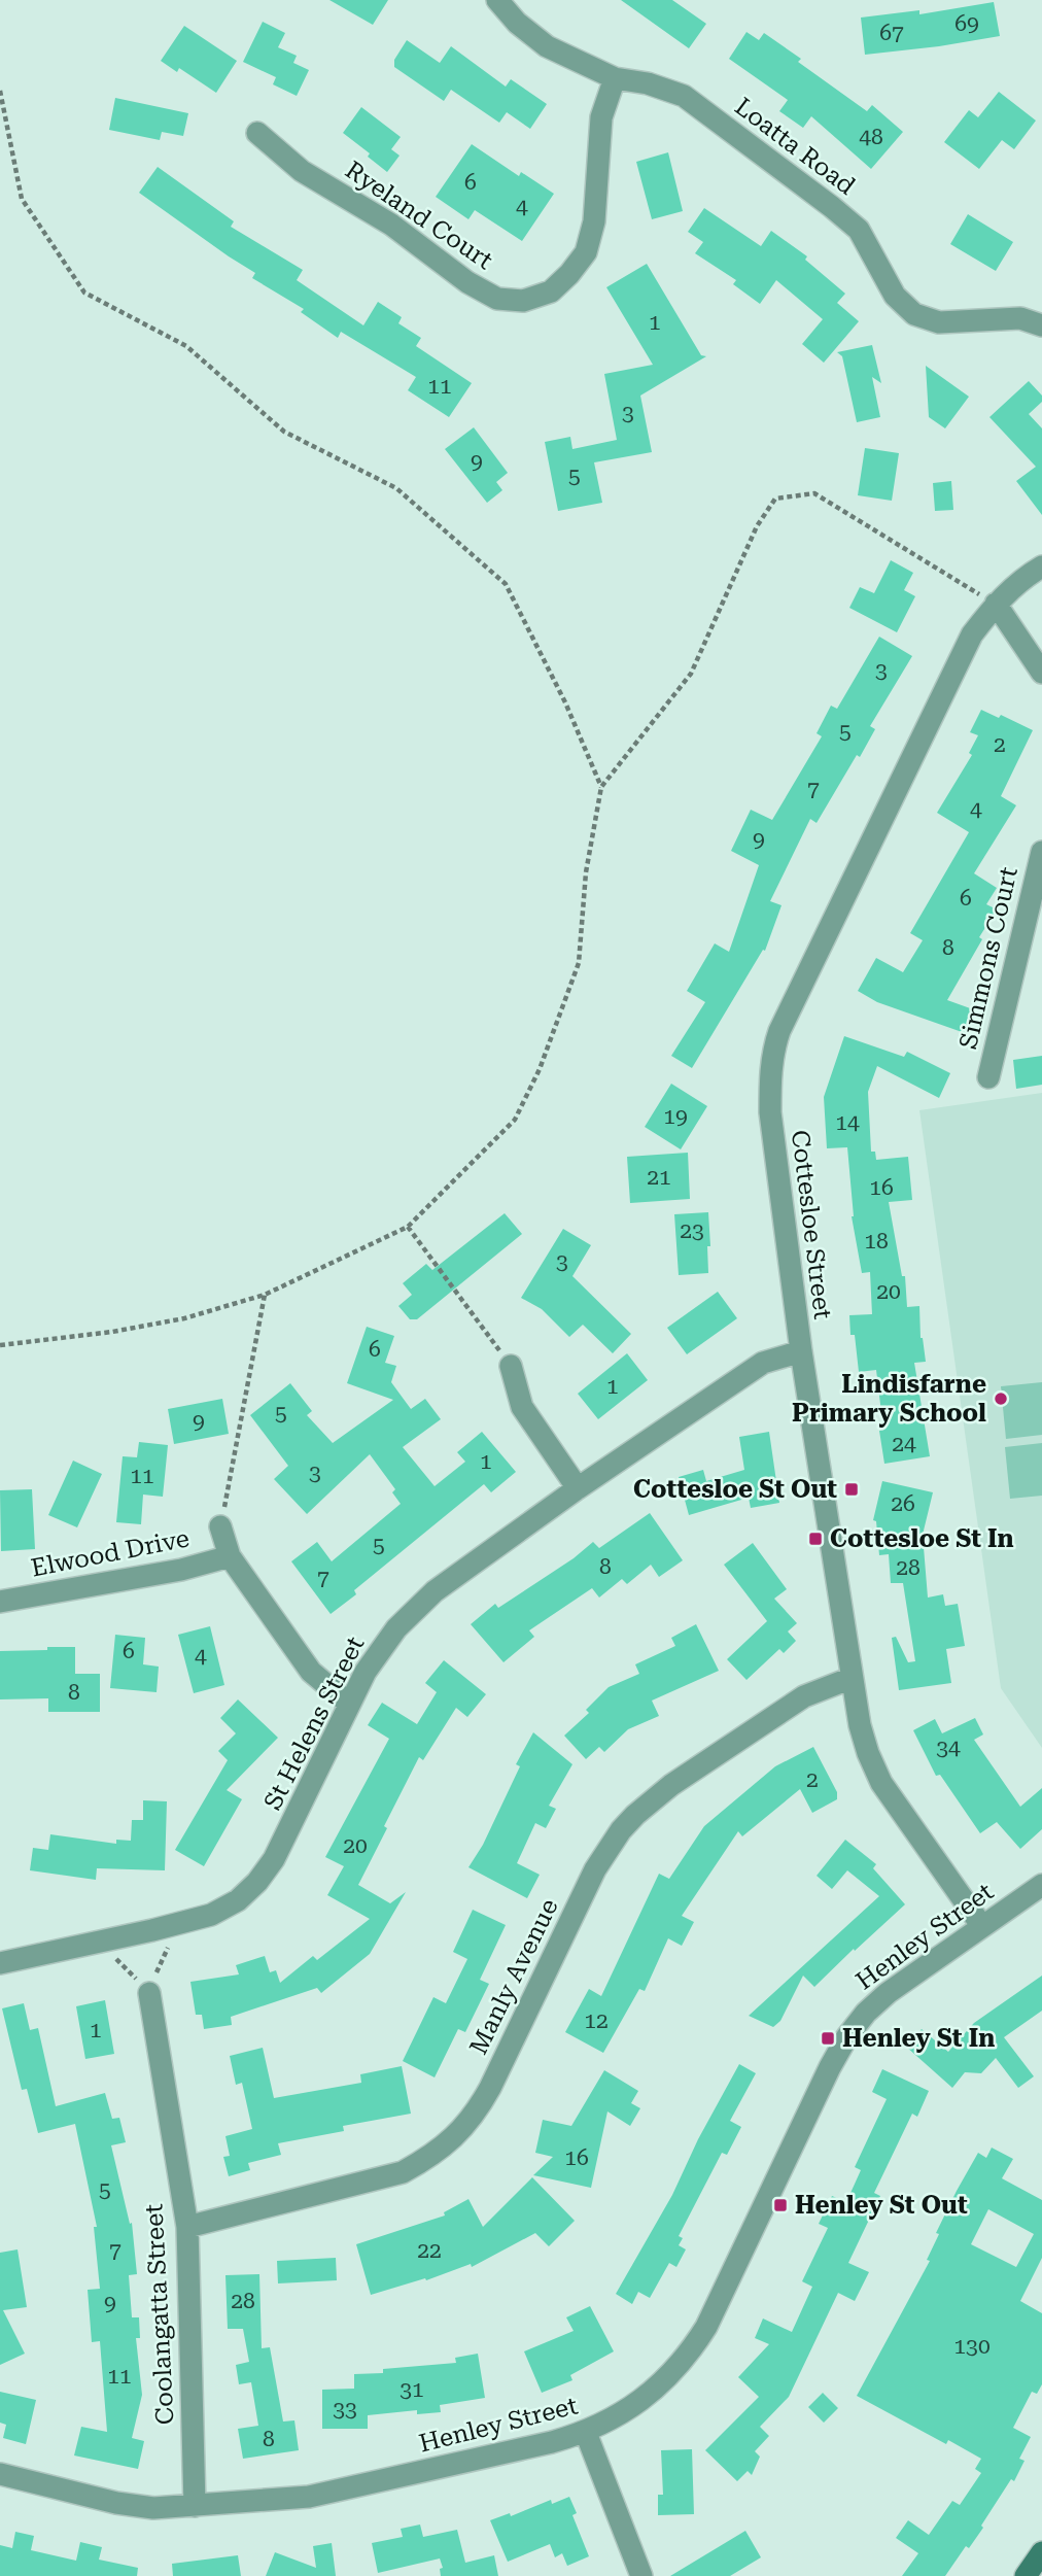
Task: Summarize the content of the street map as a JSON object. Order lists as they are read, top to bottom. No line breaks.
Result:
{"streets":{"street":["Loatta Road","Ryeland Court","Simmons Court","Cottesloe Street","Elwood Drive","St Helens Street","Henley Street","Manly Avenue","Coolangatta Street"]},"crossings":[["Loatta Road","Ryeland Court"],["Cottesloe Street","St Helens Street"],["Cottesloe Street","Henley Street"],["Cottesloe Street","Manly Avenue"],["Elwood Drive","St Helens Street"],["Henley Street","Coolangatta Street"],["Manly Avenue","Coolangatta Street"]],"places":{"other":["Lindisfarne Primary School"],"transit":["Cottesloe St Out","Cottesloe St In","Henley St In","Henley St Out"]},"house_numbers":["69","67","48","6","4","1","11","3","9","5","3","5","2","7","4","9","6","8","19","14","21","16","23","18","3","20","6","1","5","9","24","1","3","11","26","5","8","28","7","6","4","8","34","2","20","12","1","16","5","7","22","28","9","130","11","31","33","8"]}
